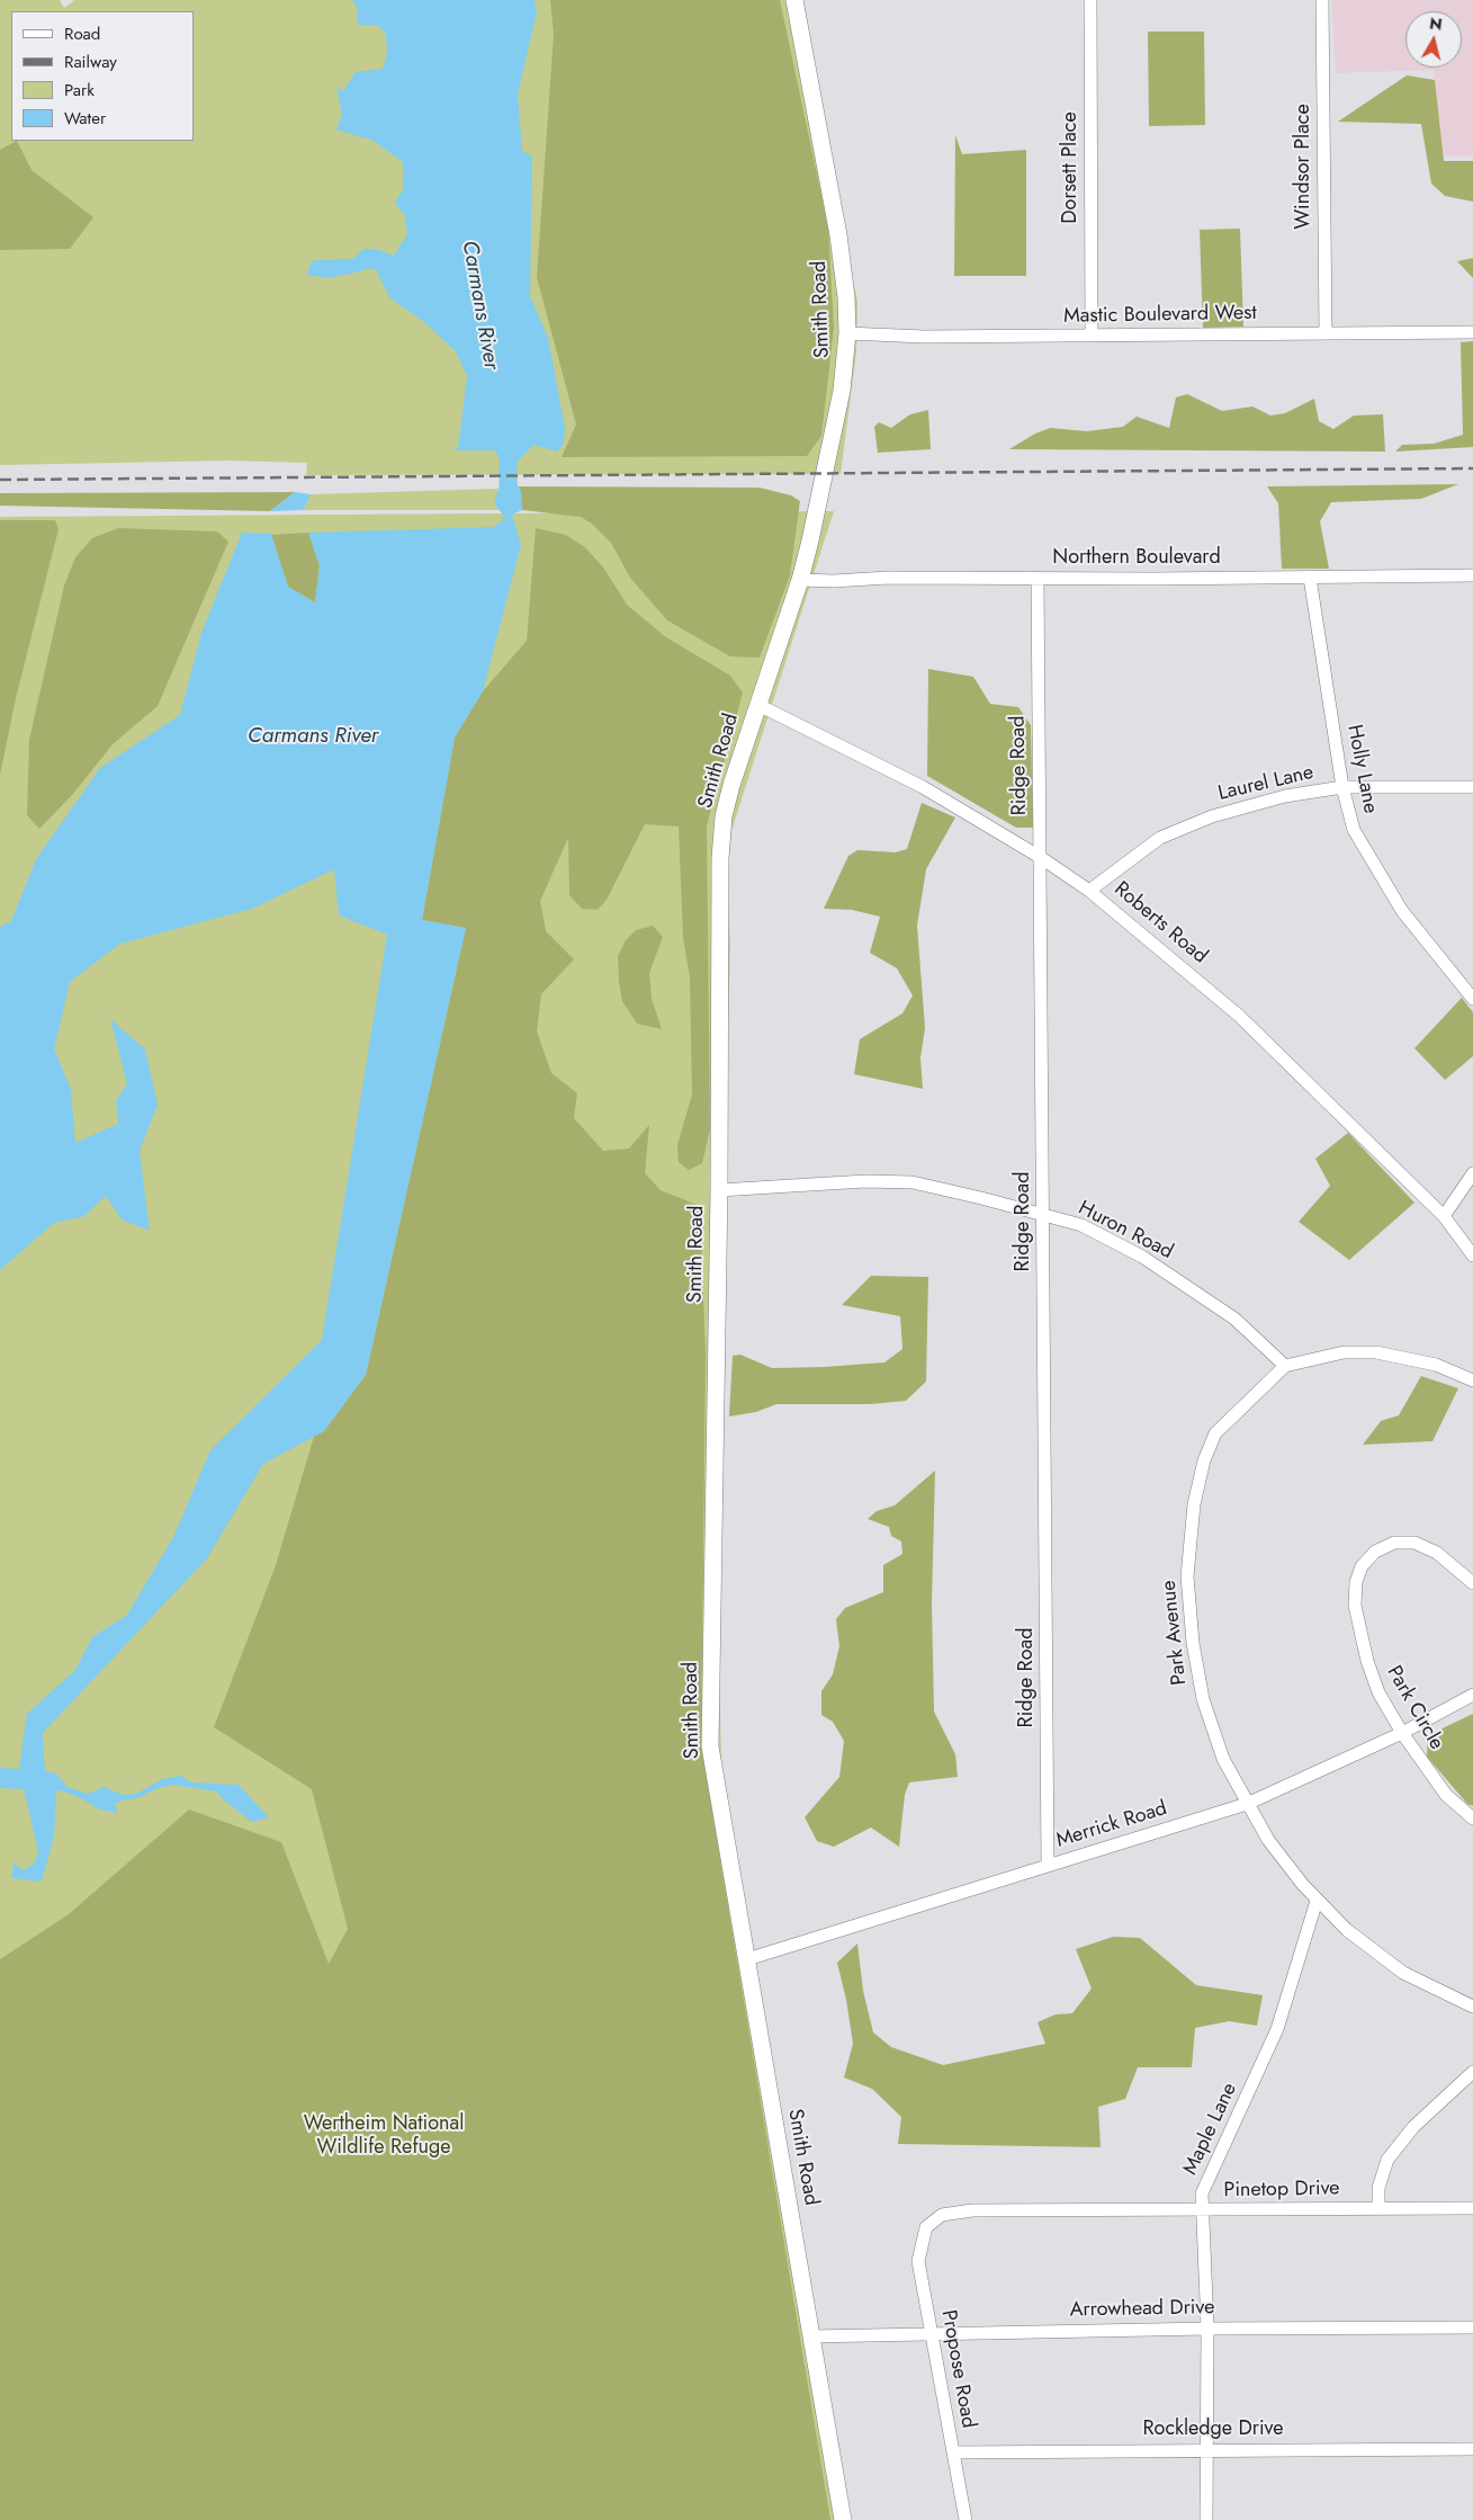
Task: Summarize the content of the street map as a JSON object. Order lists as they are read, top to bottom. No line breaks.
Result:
{"streets":{"street":["Windsor Place","Dorsett Place","Smith Road","Mastic Boulevard West","Northern Boulevard","Ridge Road","Holly Lane","Laurel Lane","Roberts Road","Huron Road","Park Avenue","Park Circle","Merrick Road","Maple Lane","Pinetop Drive","Arrowhead Drive","Propose Road","Rockledge Drive"]},"crossings":[["Windsor Place","Mastic Boulevard West"],["Dorsett Place","Mastic Boulevard West"],["Smith Road","Mastic Boulevard West"],["Smith Road","Northern Boulevard"],["Smith Road","Roberts Road"],["Smith Road","Huron Road"],["Smith Road","Merrick Road"],["Smith Road","Arrowhead Drive"],["Northern Boulevard","Ridge Road"],["Northern Boulevard","Holly Lane"],["Ridge Road","Roberts Road"],["Ridge Road","Huron Road"],["Ridge Road","Merrick Road"],["Holly Lane","Laurel Lane"],["Laurel Lane","Roberts Road"],["Huron Road","Park Avenue"],["Park Avenue","Merrick Road"],["Park Avenue","Maple Lane"],["Park Circle","Merrick Road"],["Maple Lane","Pinetop Drive"],["Maple Lane","Arrowhead Drive"],["Maple Lane","Rockledge Drive"],["Pinetop Drive","Propose Road"],["Arrowhead Drive","Propose Road"],["Propose Road","Rockledge Drive"]],"water":["Carmans River"],"parks":["Wertheim National Wildlife Refuge"],"legend":["Road","Railway","Park","Water"],"north":"top"}
